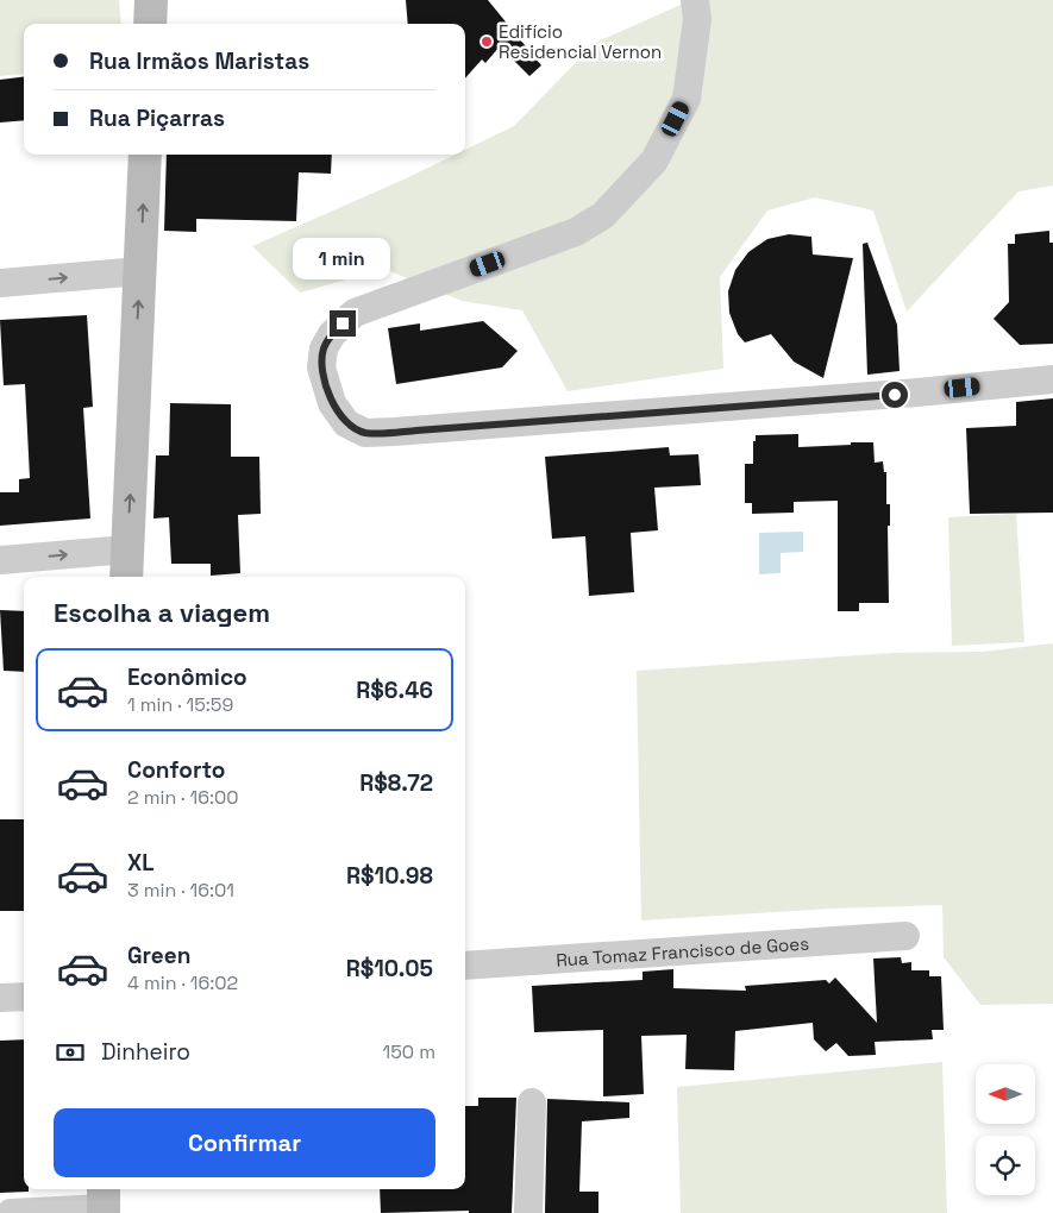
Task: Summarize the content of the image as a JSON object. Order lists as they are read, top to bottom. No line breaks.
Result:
{"streets":{"street":["Rua Tomaz Francisco de Goes"]},"places":["Edifício Residencial Vernon"],"north":"left","page":{"banner":["Rua Irmãos Maristas","Rua Piçarras"],"bubble":"1 min","heading":"Escolha a viagem","list":[{"name":"Econômico","note":"1 min · 15:59","value":"R$6.46"},{"name":"Conforto","note":"2 min · 16:00","value":"R$8.72"},{"name":"XL","note":"3 min · 16:01","value":"R$10.98"},{"name":"Green","note":"4 min · 16:02","value":"R$10.05"}],"pay":["Dinheiro","150 m"],"buttons":"Confirmar"}}
